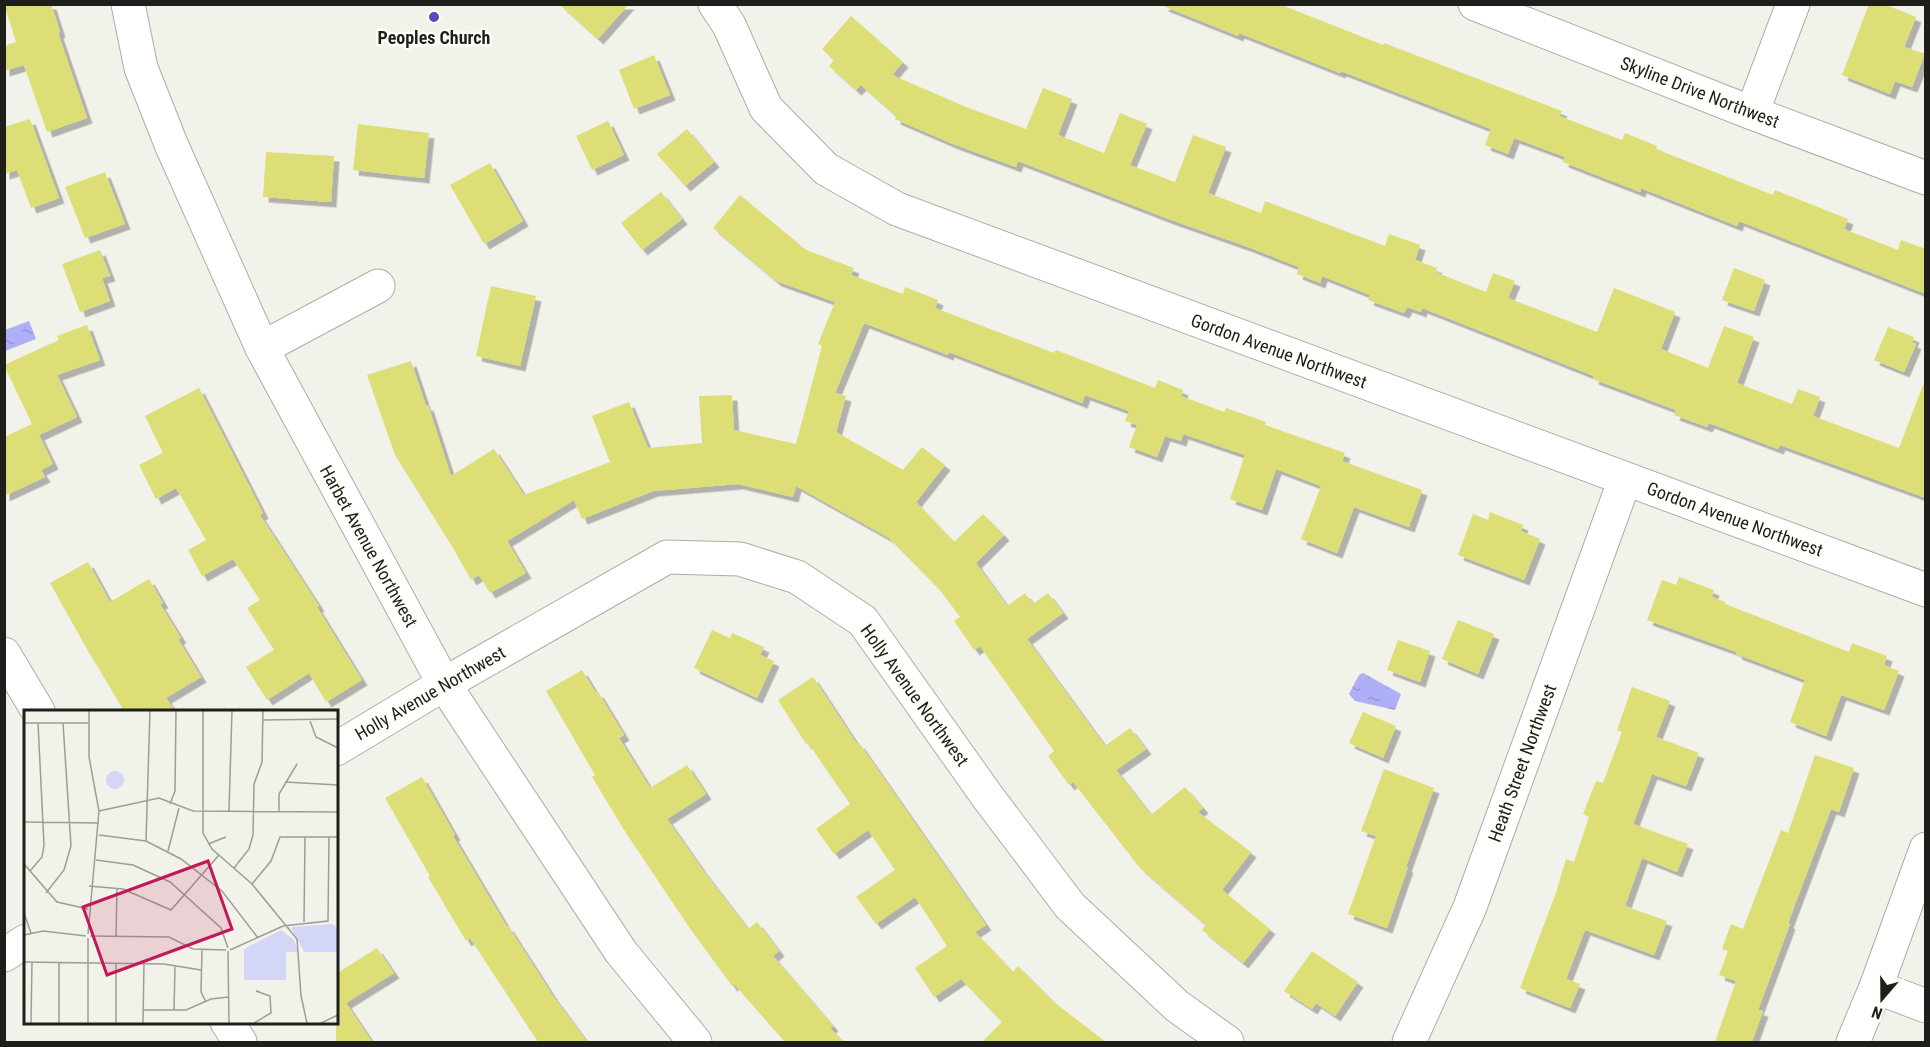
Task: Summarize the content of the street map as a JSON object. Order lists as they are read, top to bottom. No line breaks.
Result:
{"streets":{"street":["Skyline Drive Northwest","Gordon Avenue Northwest","Harbet Avenue Northwest","Holly Avenue Northwest","Heath Street Northwest"]},"crossings":[["Gordon Avenue Northwest","Heath Street Northwest"],["Harbet Avenue Northwest","Holly Avenue Northwest"]],"places":["Peoples Church"],"north":"bottom"}
